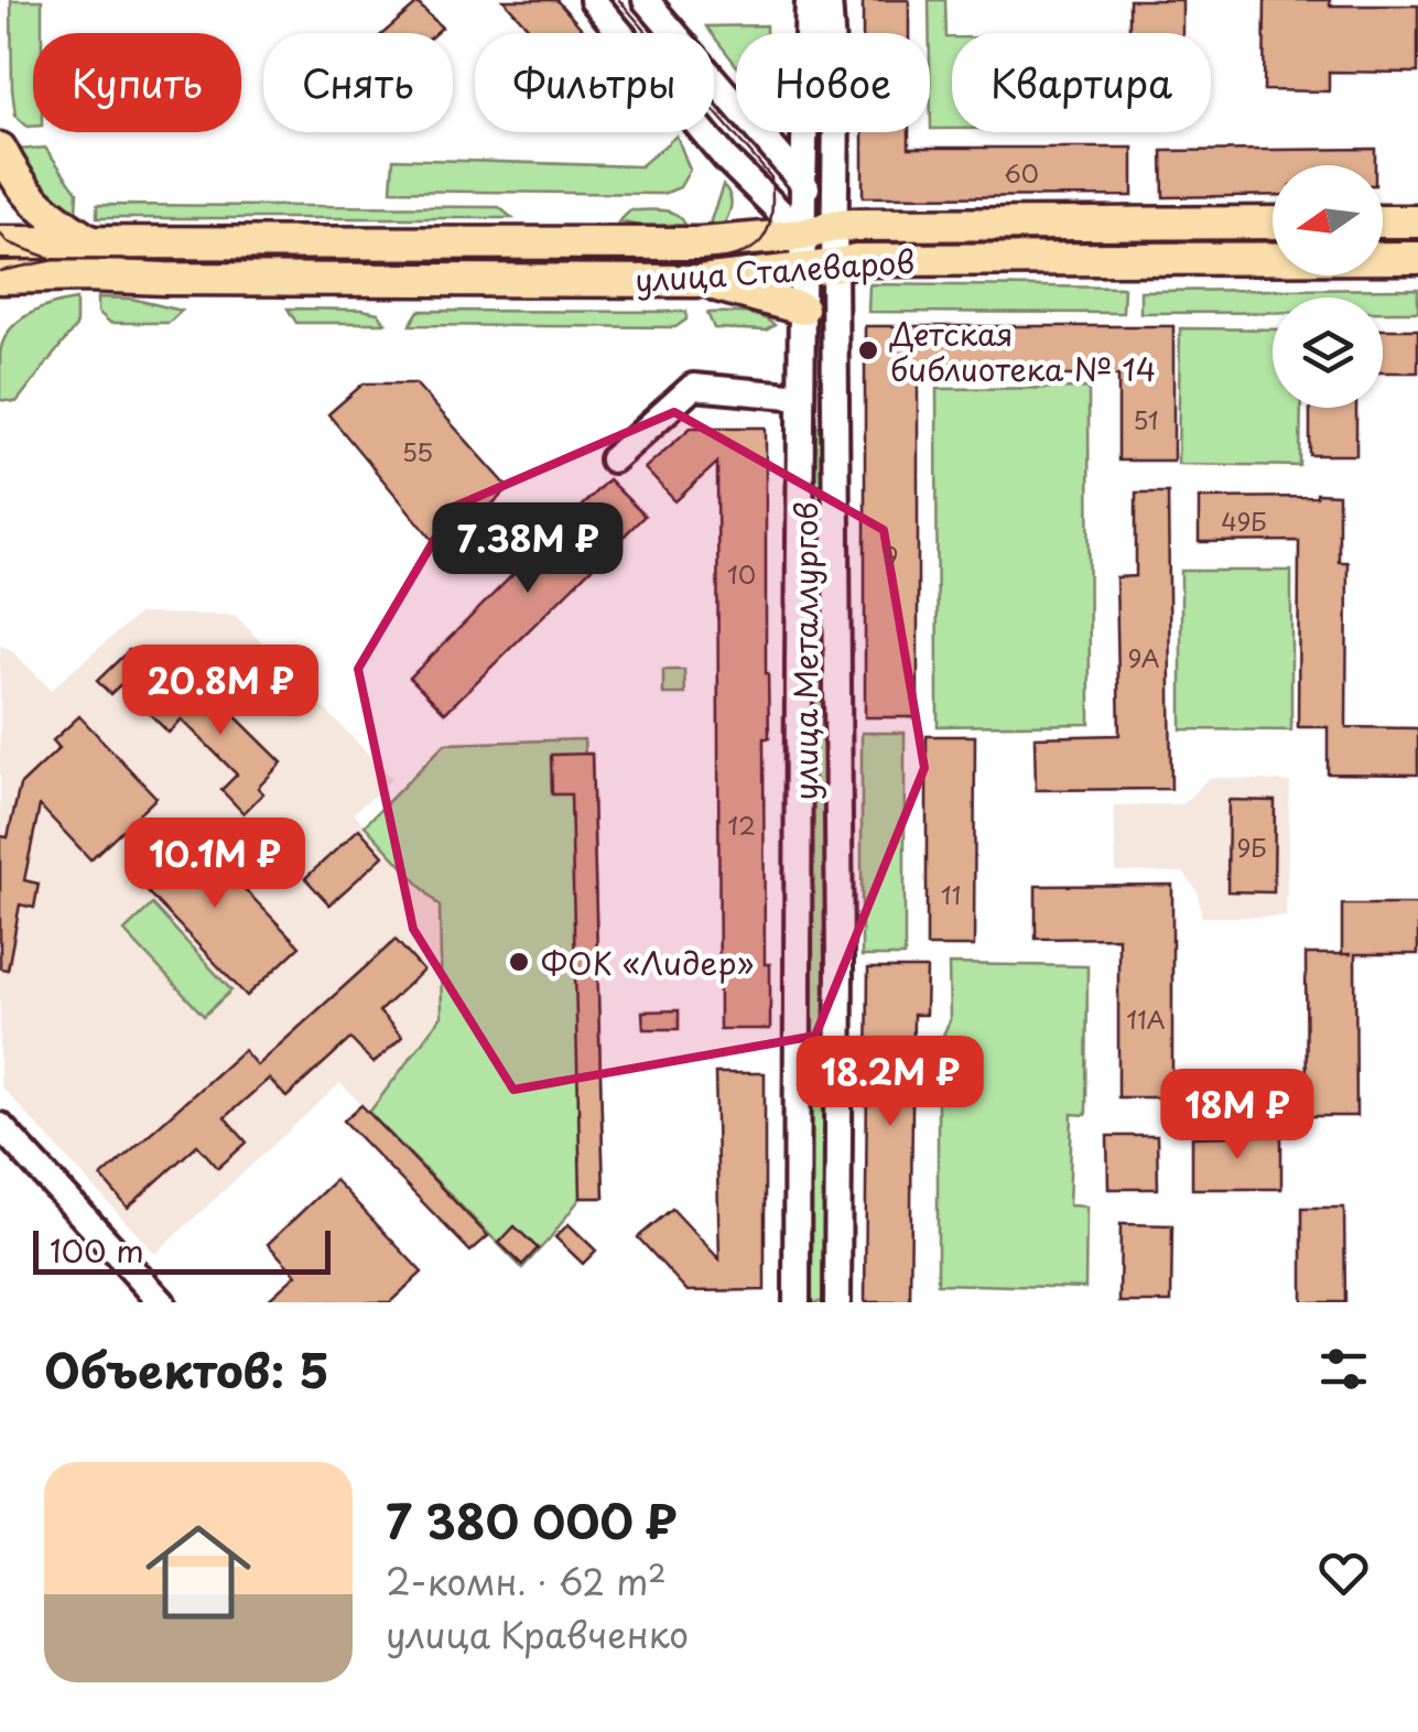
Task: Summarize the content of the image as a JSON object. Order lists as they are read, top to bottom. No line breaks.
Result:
{"streets":{"main road":["улица Сталеваров"],"street":["улица Металлургов"]},"crossings":[["улица Сталеваров","улица Металлургов"]],"places":["Детская библиотека № 14","ФОК «Лидер»"],"house_numbers":["60","51","55","49Б","9","10","9А","12","9Б","11","11А"],"scale_bar":"100 m","north":"left","page":{"chip":["Купить","Снять","Фильтры","Новое","Квартира"],"price":["7.38M ₽","20.8M ₽","10.1M ₽","18.2M ₽","18M ₽"],"scale":"100 m","heading":"Объектов: 5","list":[{"name":"7 380 000 ₽","note":"2-комн. · 62 m² · улица Кравченко"}]}}
